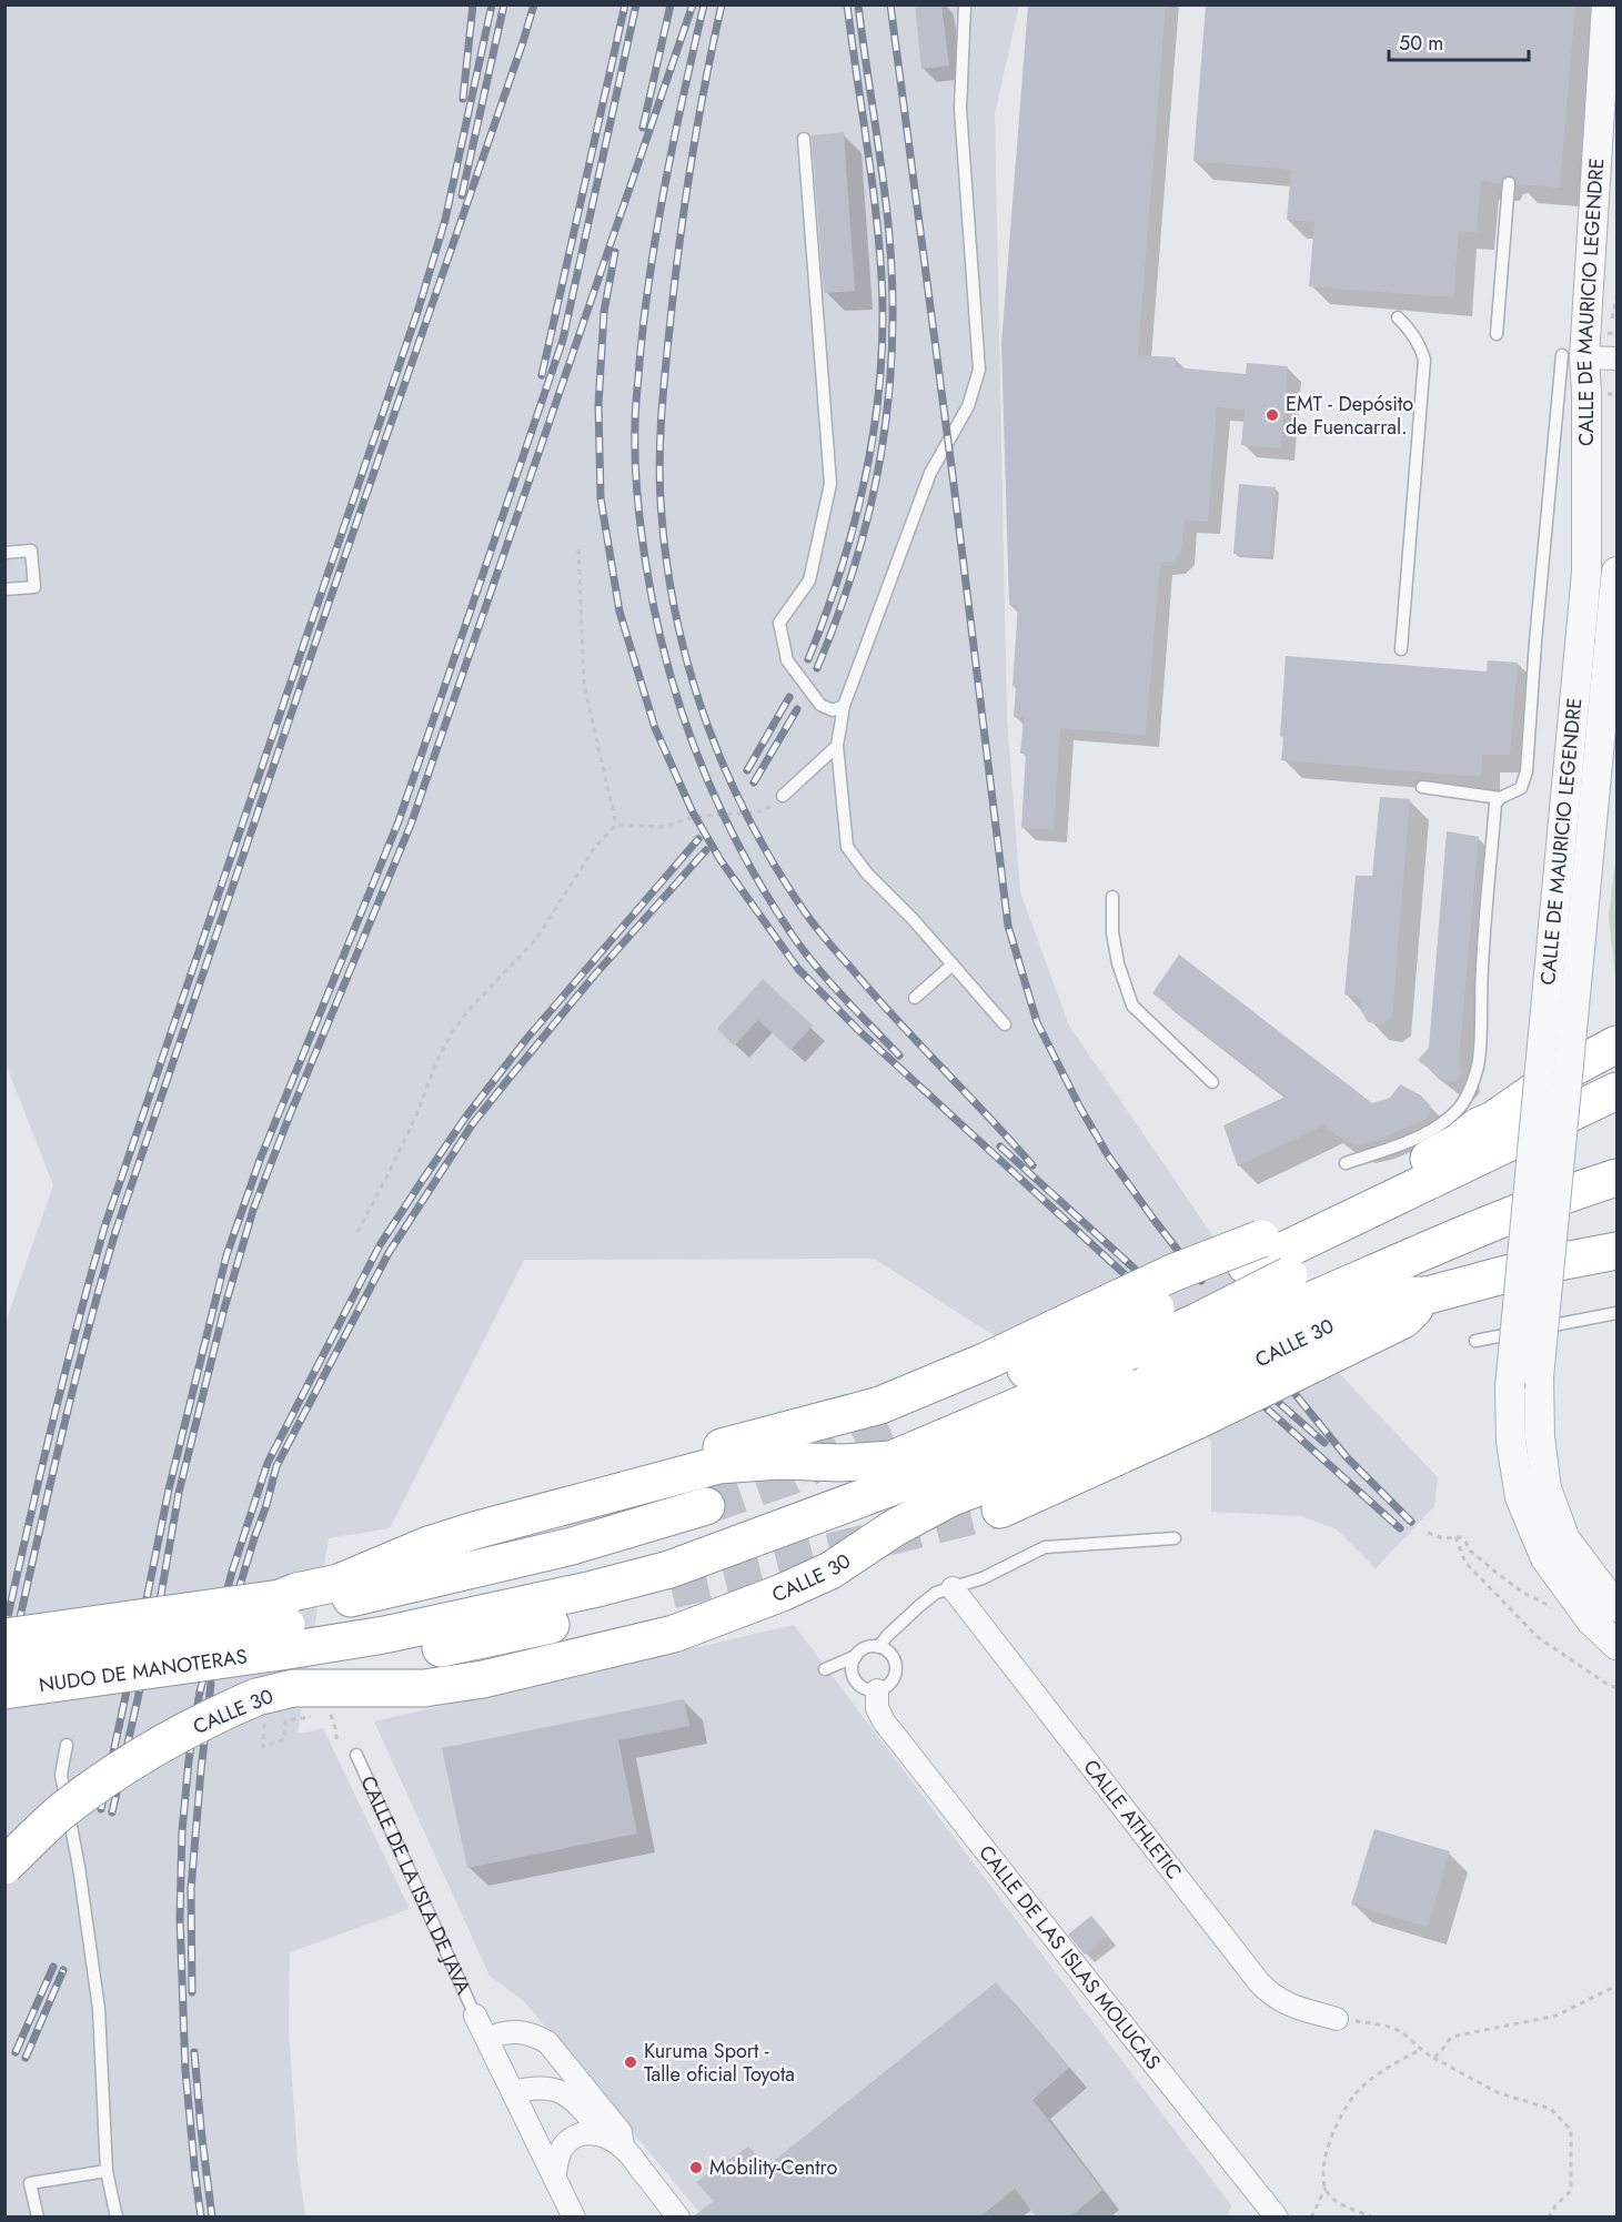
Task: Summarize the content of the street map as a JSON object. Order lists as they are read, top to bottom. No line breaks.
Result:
{"streets":{"highway":["CALLE 30","NUDO DE MANOTERAS"],"street":["CALLE DE MAURICIO LEGENDRE","CALLE ATHLETIC","CALLE DE LAS ISLAS MOLUCAS"],"lane":["CALLE DE LA ISLA DE JAVA"]},"crossings":[["CALLE 30","NUDO DE MANOTERAS"]],"places":["EMT - Depósito de Fuencarral.","Kuruma Sport - Talle oficial Toyota","Mobility-Centro"],"scale_bar":"50 m"}
